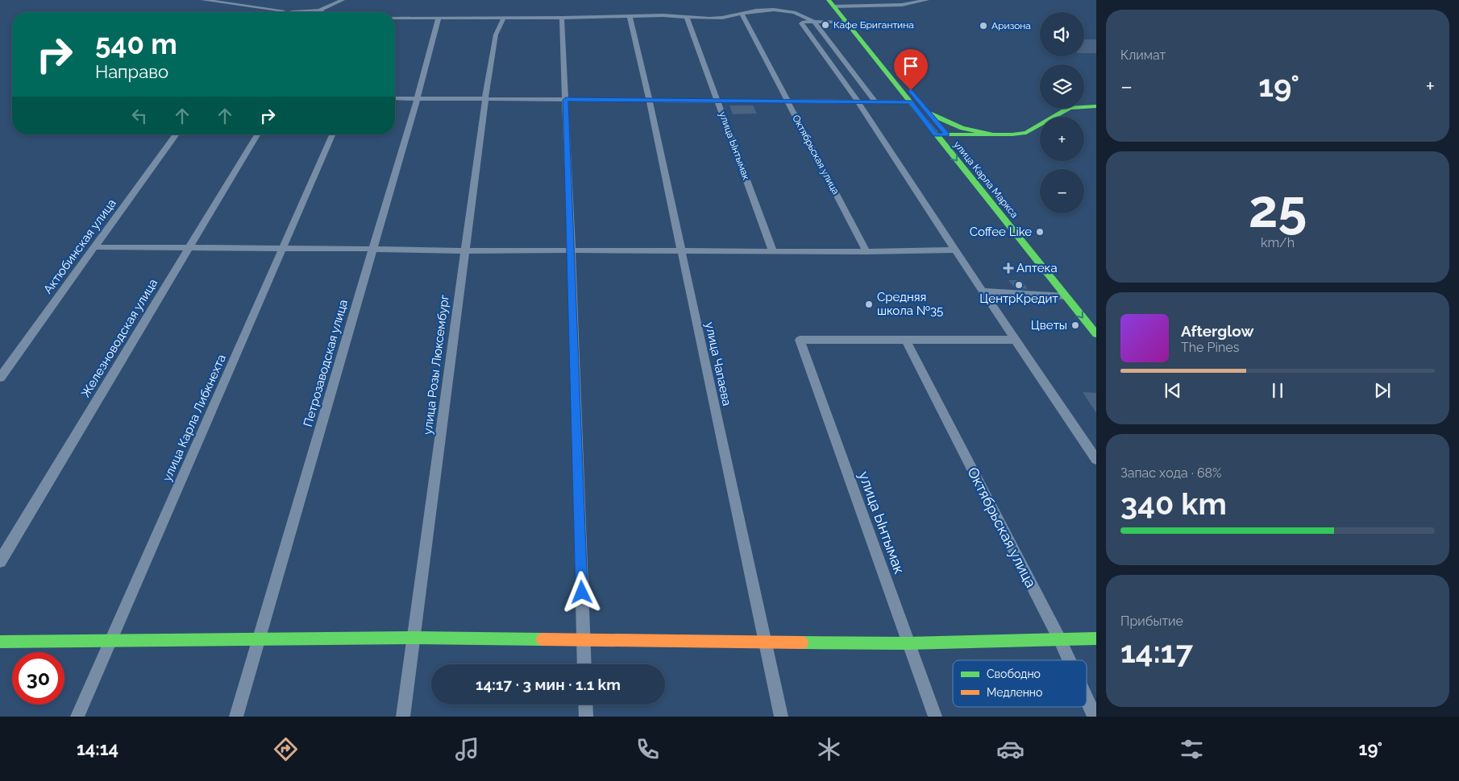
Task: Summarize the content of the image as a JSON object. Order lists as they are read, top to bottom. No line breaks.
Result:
{"streets":{"main road":["улица Карла Маркса"],"street":["улица Ынтымак","Октябрьская улица","Актюбинская улица","Железноводская улица","Петрозаводская улица","улица Чапаева","улица Розы Люксембург","улица Карла Либкнехта"]},"crossings":[["улица Ынтымак","Октябрьская улица"]],"places":{"other":["Кафе Бригантина","Аризона","Coffee Like","ЦентрКредит","Средняя школа №35","Цветы"],"health":["Аптека"]},"legend":["Свободно","Медленно"],"page":{"tile":["Климат",["25","km/h"],["Запас хода · 68%","340 km"],["Прибытие","14:17"]],"map_buttons":["+","−"],"turn":["540 m","Направо"],"heat":["−","19°","+"],"song":["Afterglow","The Pines"],"limit":"30","trip":"14:17 · 3 мин · 1.1 km","tabs":["14:14","19°"]}}
